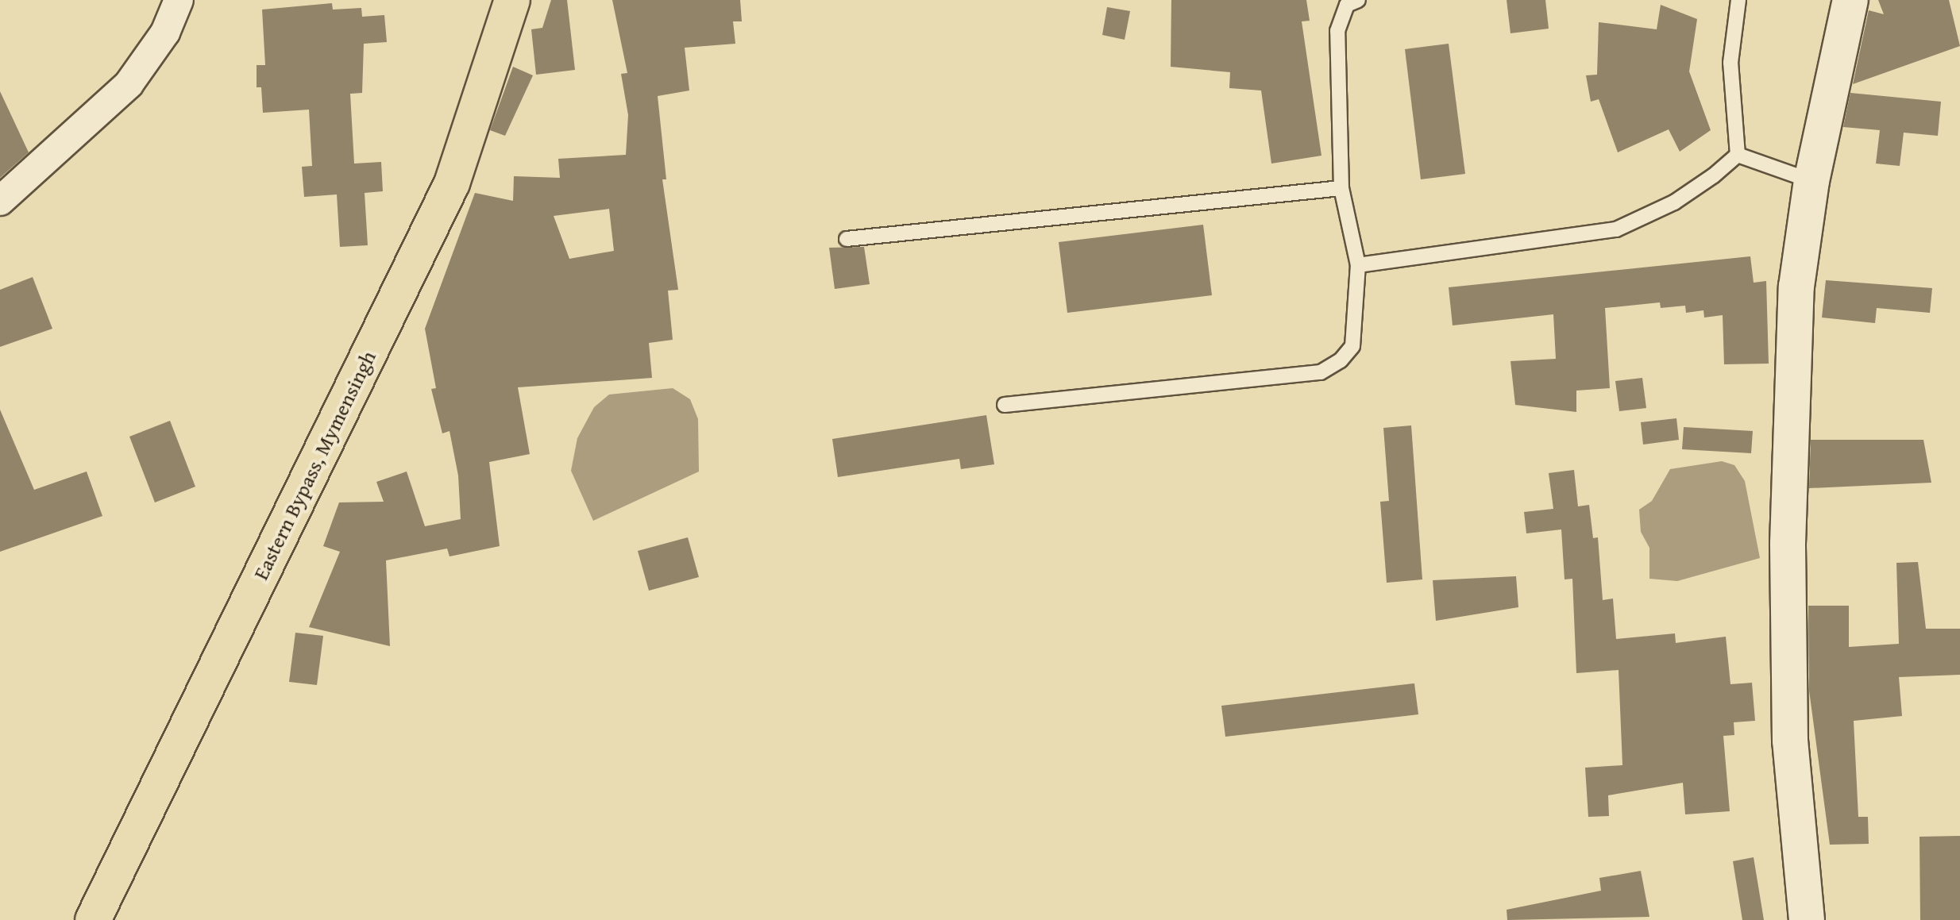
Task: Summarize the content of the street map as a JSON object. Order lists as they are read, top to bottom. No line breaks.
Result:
{"streets":{"highway":["Eastern Bypass, Mymensingh"]}}
